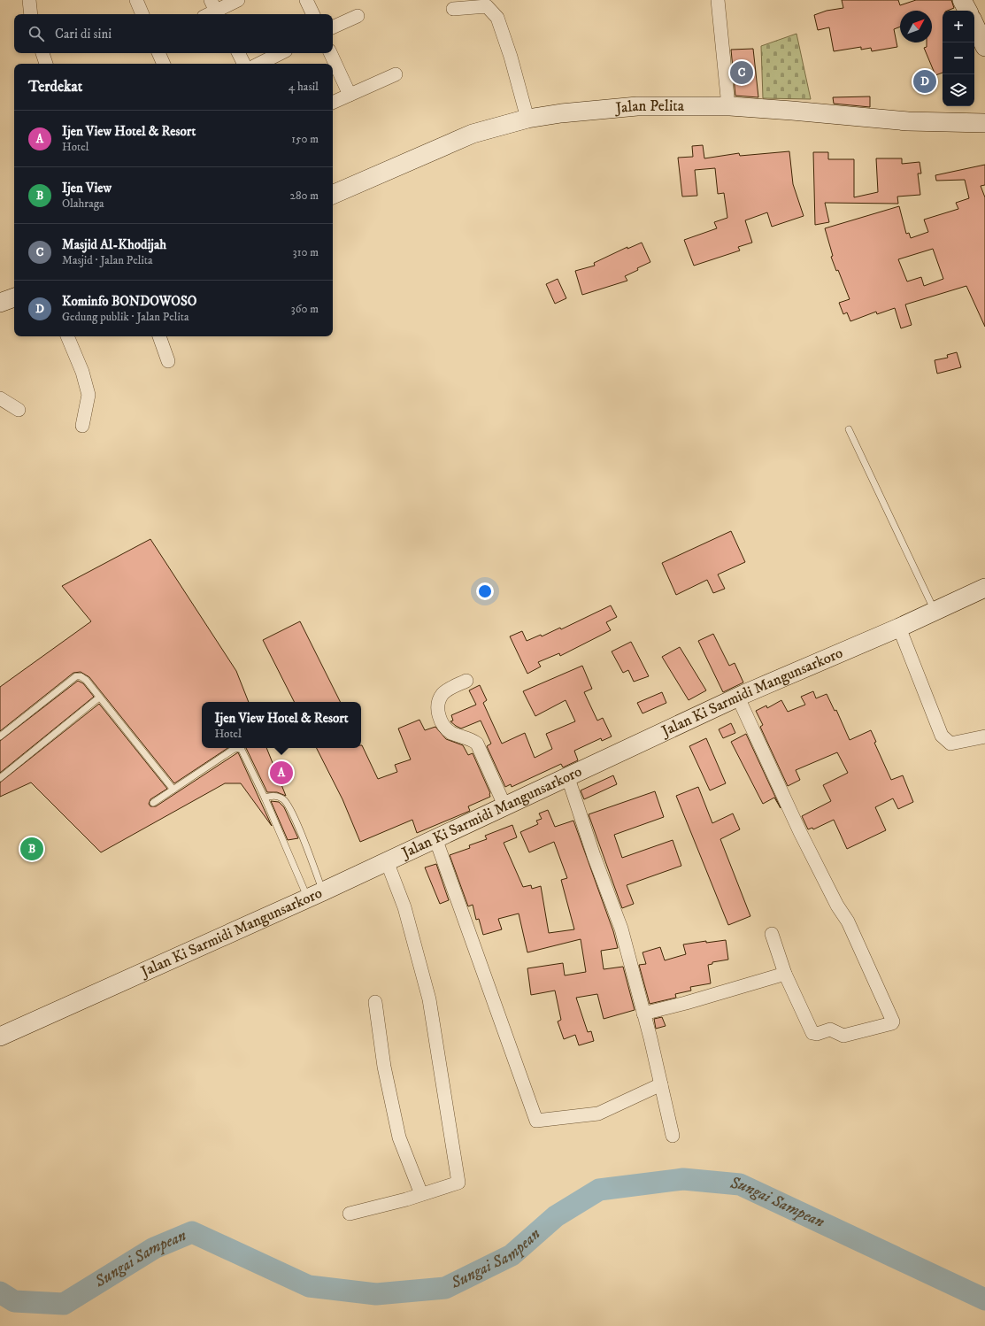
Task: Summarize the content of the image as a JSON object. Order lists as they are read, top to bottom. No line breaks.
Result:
{"streets":{"main road":["Jalan Pelita","Jalan Ki Sarmidi Mangunsarkoro"]},"water":["Sungai Sampean"],"north":"top right","page":{"map_buttons":["+","−"],"search":"Cari di sini","pins":["C","D","A","B"],"heading":["Terdekat","4 hasil"],"list":[{"mark":"A","name":"Ijen View Hotel & Resort","note":"Hotel","value":"150 m"},{"mark":"B","name":"Ijen View","note":"Olahraga","value":"280 m"},{"mark":"C","name":"Masjid Al-Khodijah","note":"Masjid · Jalan Pelita","value":"310 m"},{"mark":"D","name":"Kominfo BONDOWOSO","note":"Gedung publik · Jalan Pelita","value":"360 m"}],"popup":["Ijen View Hotel & Resort","Hotel"]}}
